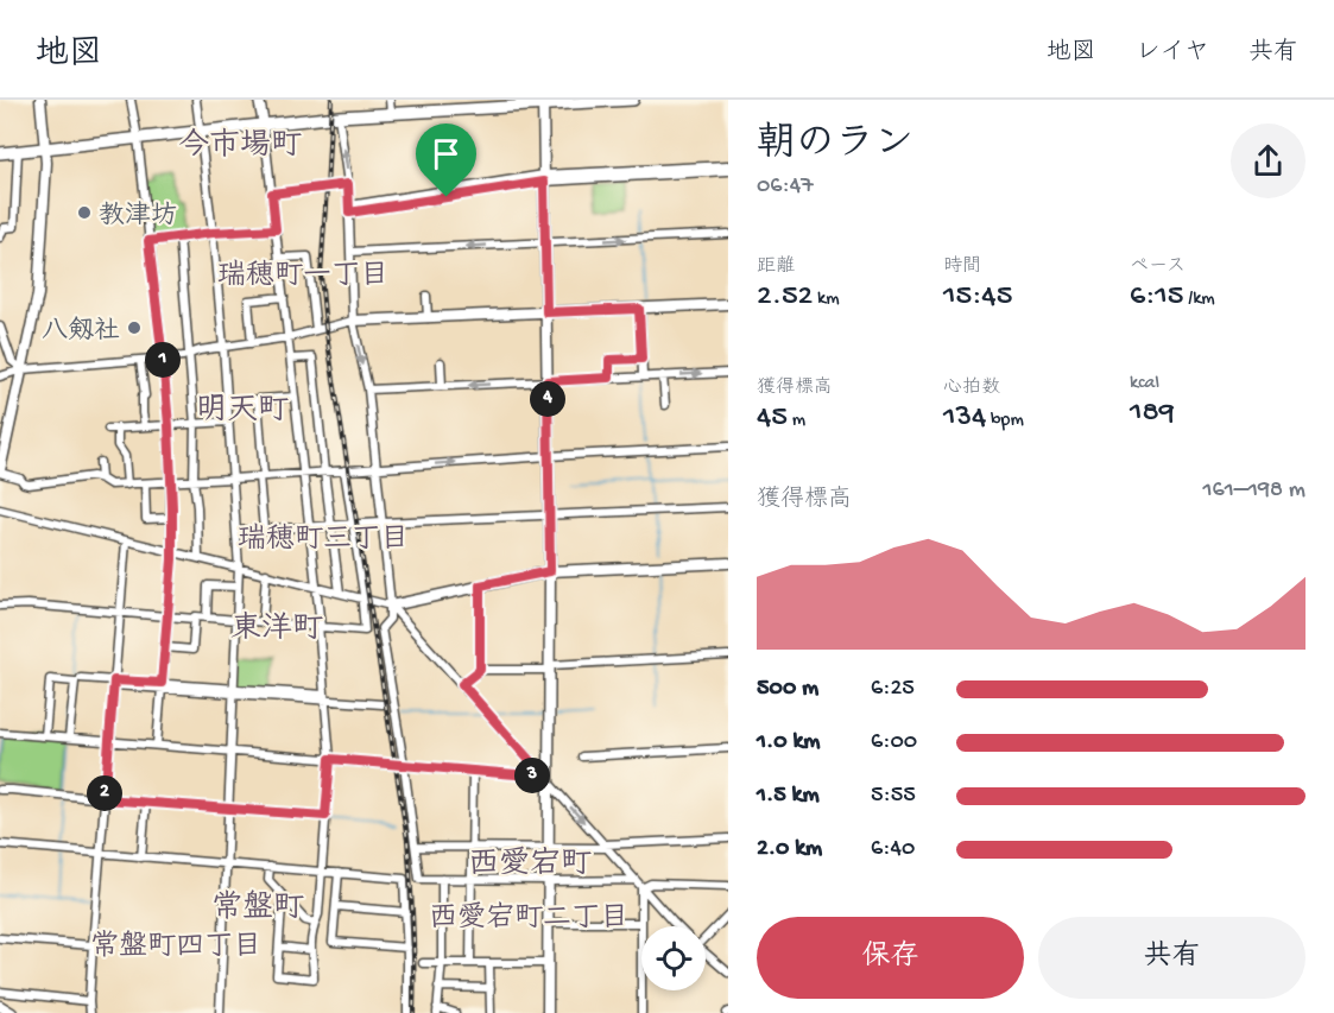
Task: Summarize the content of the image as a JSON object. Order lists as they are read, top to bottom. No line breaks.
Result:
{"districts":["今市場町","瑞穂町一丁目","明天町","瑞穂町三丁目","東洋町","西愛宕町","常盤町","西愛宕町二丁目","常盤町四丁目"],"places":["教津坊","八剱社"],"page":{"header":"地図","nav":["地図","レイヤ","共有"],"heading":["朝のラン","06:47"],"stats":[["距離","2.52 km"],["時間","15:45"],["ペース","6:15 /km"],["獲得標高","45 m"],["心拍数","134 bpm"],["kcal","189"]],"pins":["1","4","3","2"],"chart":["獲得標高","161–198 m"],"list":[{"name":"500 m","note":"6:25"},{"name":"1.0 km","note":"6:00"},{"name":"1.5 km","note":"5:55"},{"name":"2.0 km","note":"6:40"}],"buttons":["保存","共有"]}}
